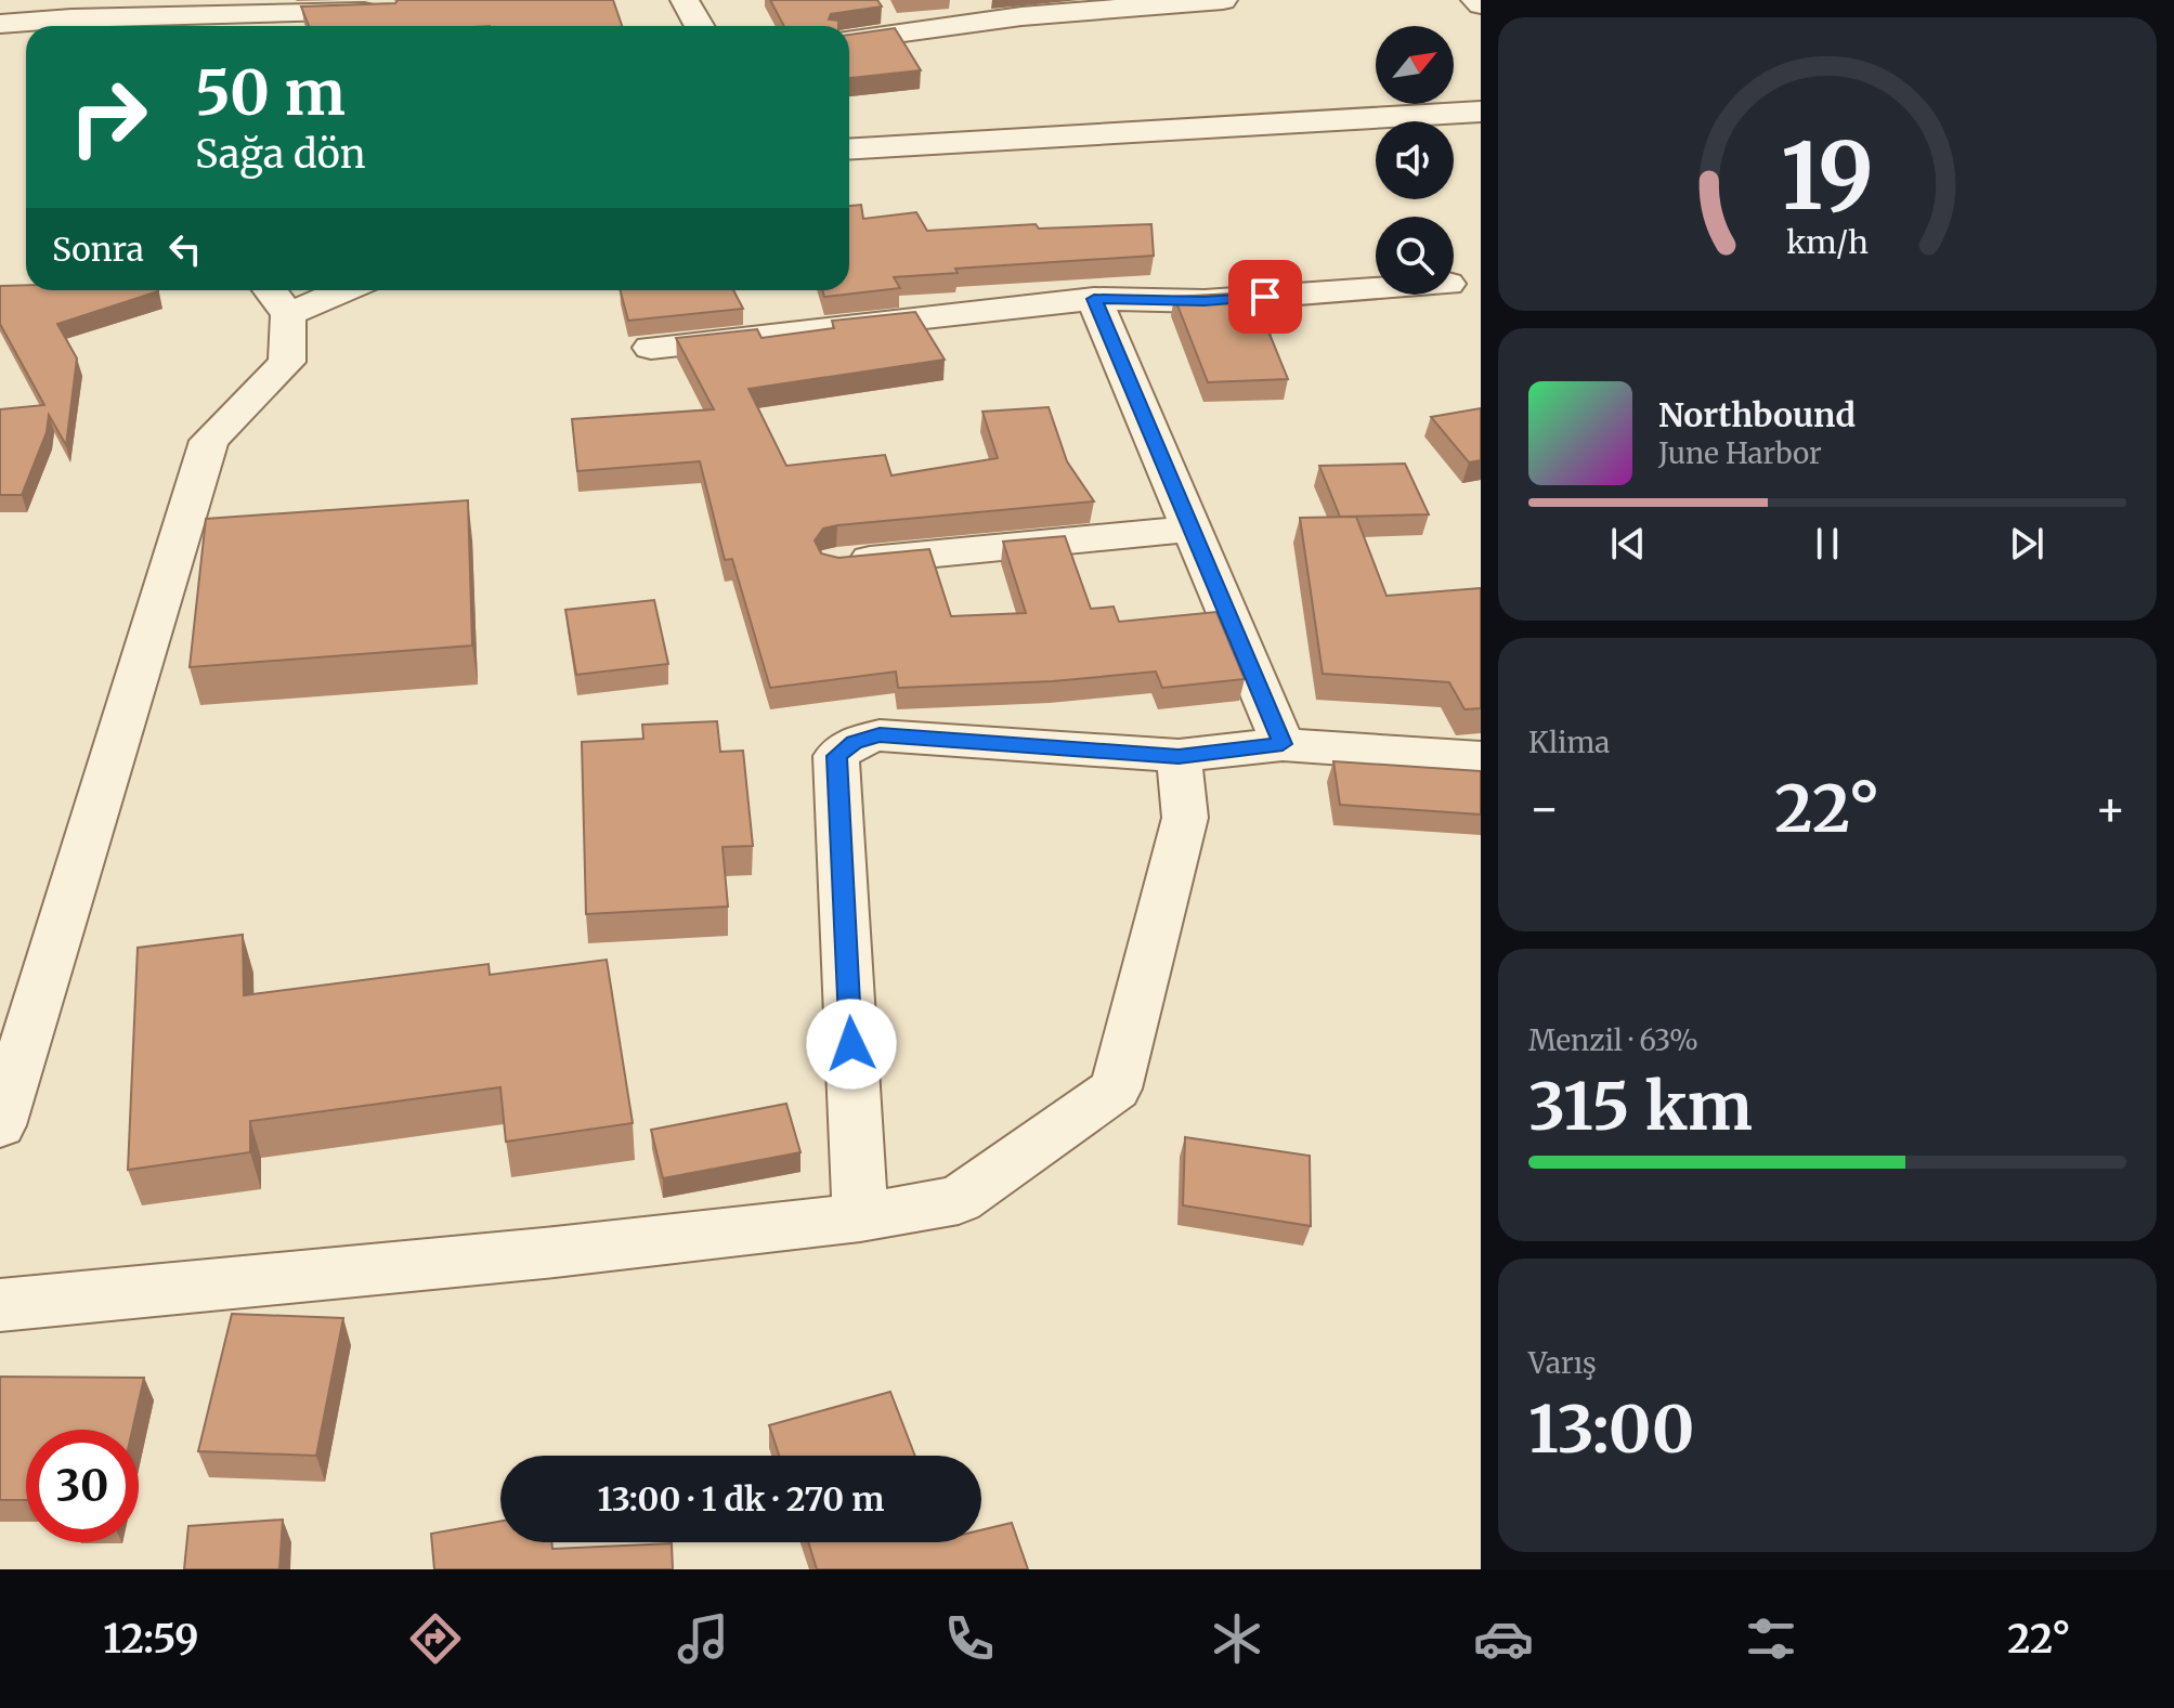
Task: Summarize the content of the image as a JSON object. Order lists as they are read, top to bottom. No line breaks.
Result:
{"north":"top right","page":{"turn":["50 m","Sağa dön"],"then":"Sonra","song":["Northbound","June Harbor"],"tile":["Klima",["Menzil · 63%","315 km"],["Varış","13:00"]],"heat":["−","22°","+"],"limit":"30","trip":"13:00 · 1 dk · 270 m","tabs":["12:59","22°"],"gauge":["19","km/h"]}}
